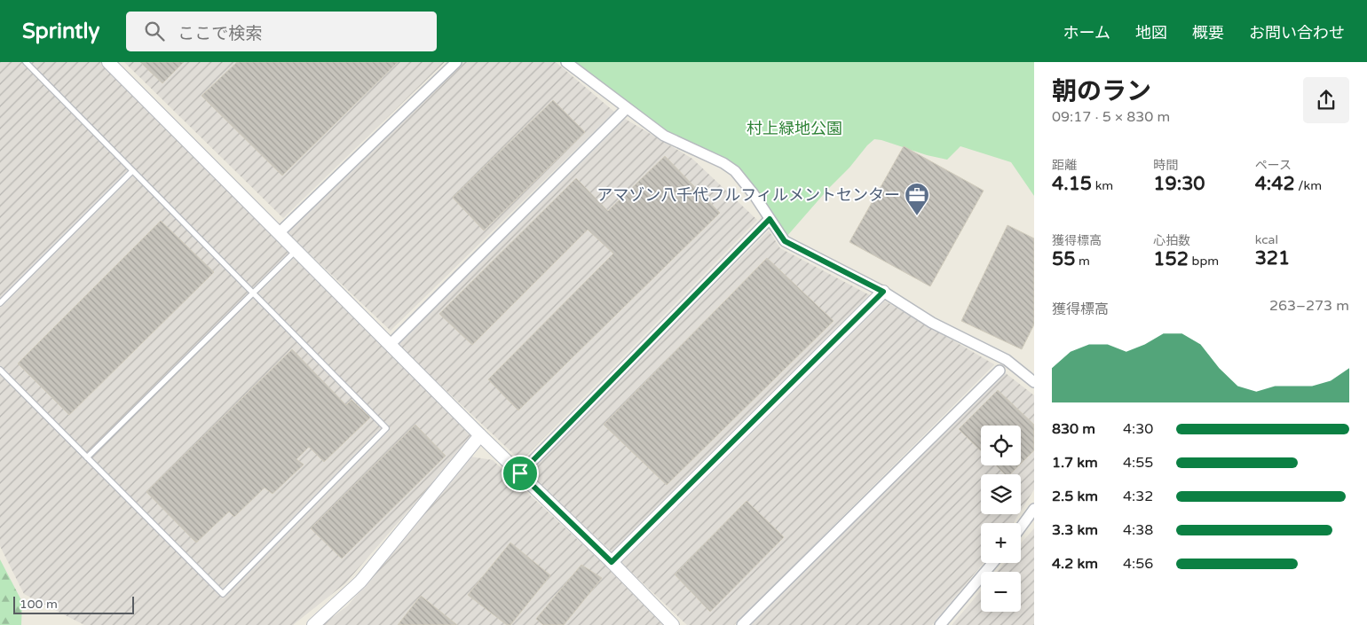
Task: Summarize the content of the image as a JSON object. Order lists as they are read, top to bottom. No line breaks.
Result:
{"parks":["村上緑地公園"],"places":{"office":["アマゾン八千代フルフィルメントセンター"]},"scale_bar":"100 m","page":{"header":"Sprintly","search":"ここで検索","nav":["ホーム","地図","概要","お問い合わせ"],"heading":["朝のラン","09:17 · 5 × 830 m"],"stats":[["距離","4.15 km"],["時間","19:30"],["ペース","4:42 /km"],["獲得標高","55 m"],["心拍数","152 bpm"],["kcal","321"]],"chart":["獲得標高","263–273 m"],"list":[{"name":"830 m","note":"4:30"},{"name":"1.7 km","note":"4:55"},{"name":"2.5 km","note":"4:32"},{"name":"3.3 km","note":"4:38"},{"name":"4.2 km","note":"4:56"}],"map_buttons":["+","−"],"scale":"100 m"}}
